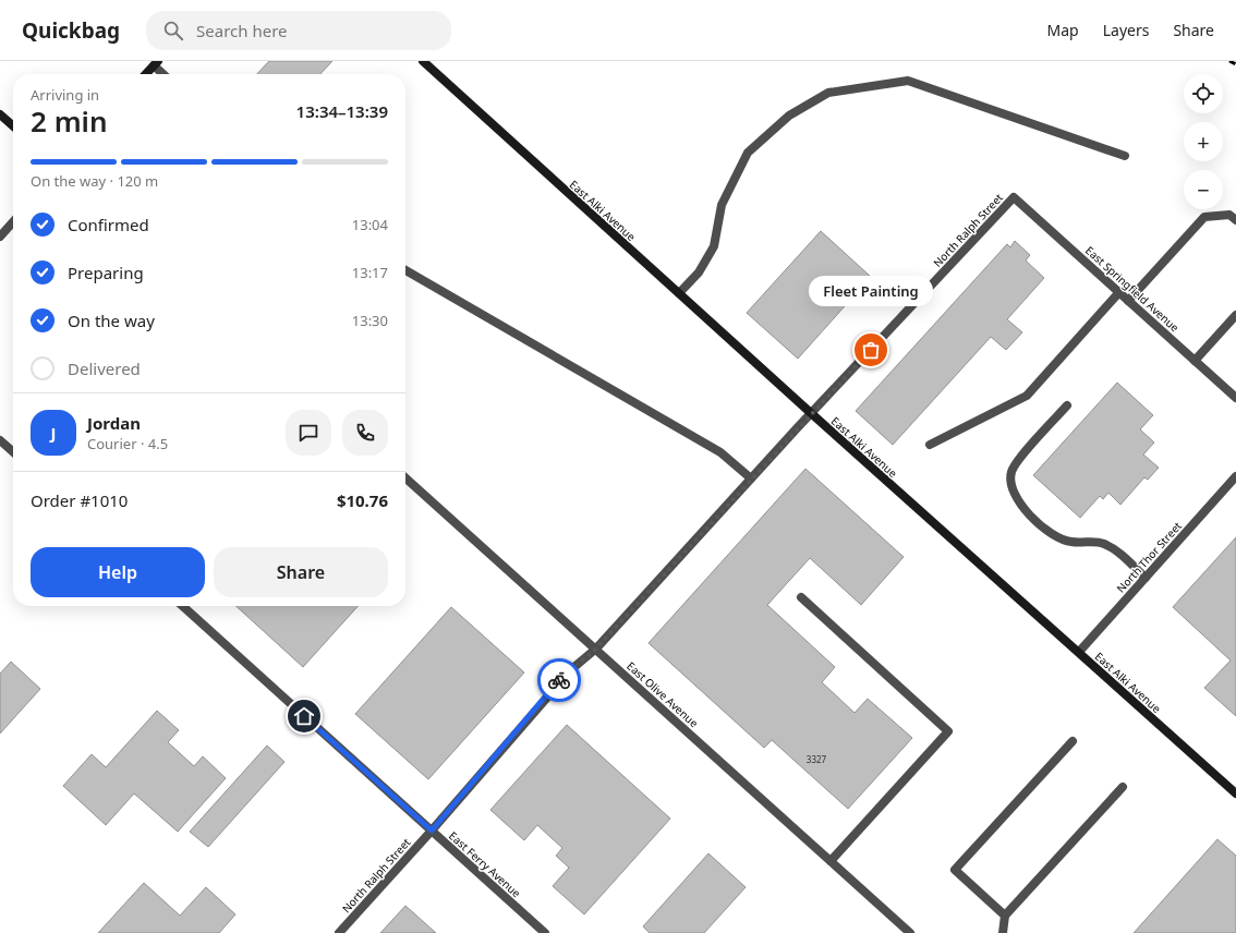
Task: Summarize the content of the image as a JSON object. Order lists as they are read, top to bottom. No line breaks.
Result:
{"streets":{"street":["East Alki Avenue","North Ralph Street","East Springfield Avenue","North Thor Street","East Olive Avenue","East Ferry Avenue"]},"crossings":[["East Alki Avenue","North Ralph Street"],["East Alki Avenue","North Thor Street"],["North Ralph Street","East Springfield Avenue"],["North Ralph Street","East Olive Avenue"],["North Ralph Street","East Ferry Avenue"]],"places":["Fleet Painting"],"house_numbers":["3327"],"page":{"header":"Quickbag","search":"Search here","nav":["Map","Layers","Share"],"map_buttons":["+","−"],"heading":["2 min","Arriving in","13:34–13:39"],"panel":["Jordan","Courier · 4.5","Order #1010","$10.76"],"bar":"On the way · 120 m","list":[["Confirmed","13:04"],["Preparing","13:17"],["On the way","13:30"],"Delivered"],"bubble":"Fleet Painting","round":"J","buttons":["Help","Share"]}}
